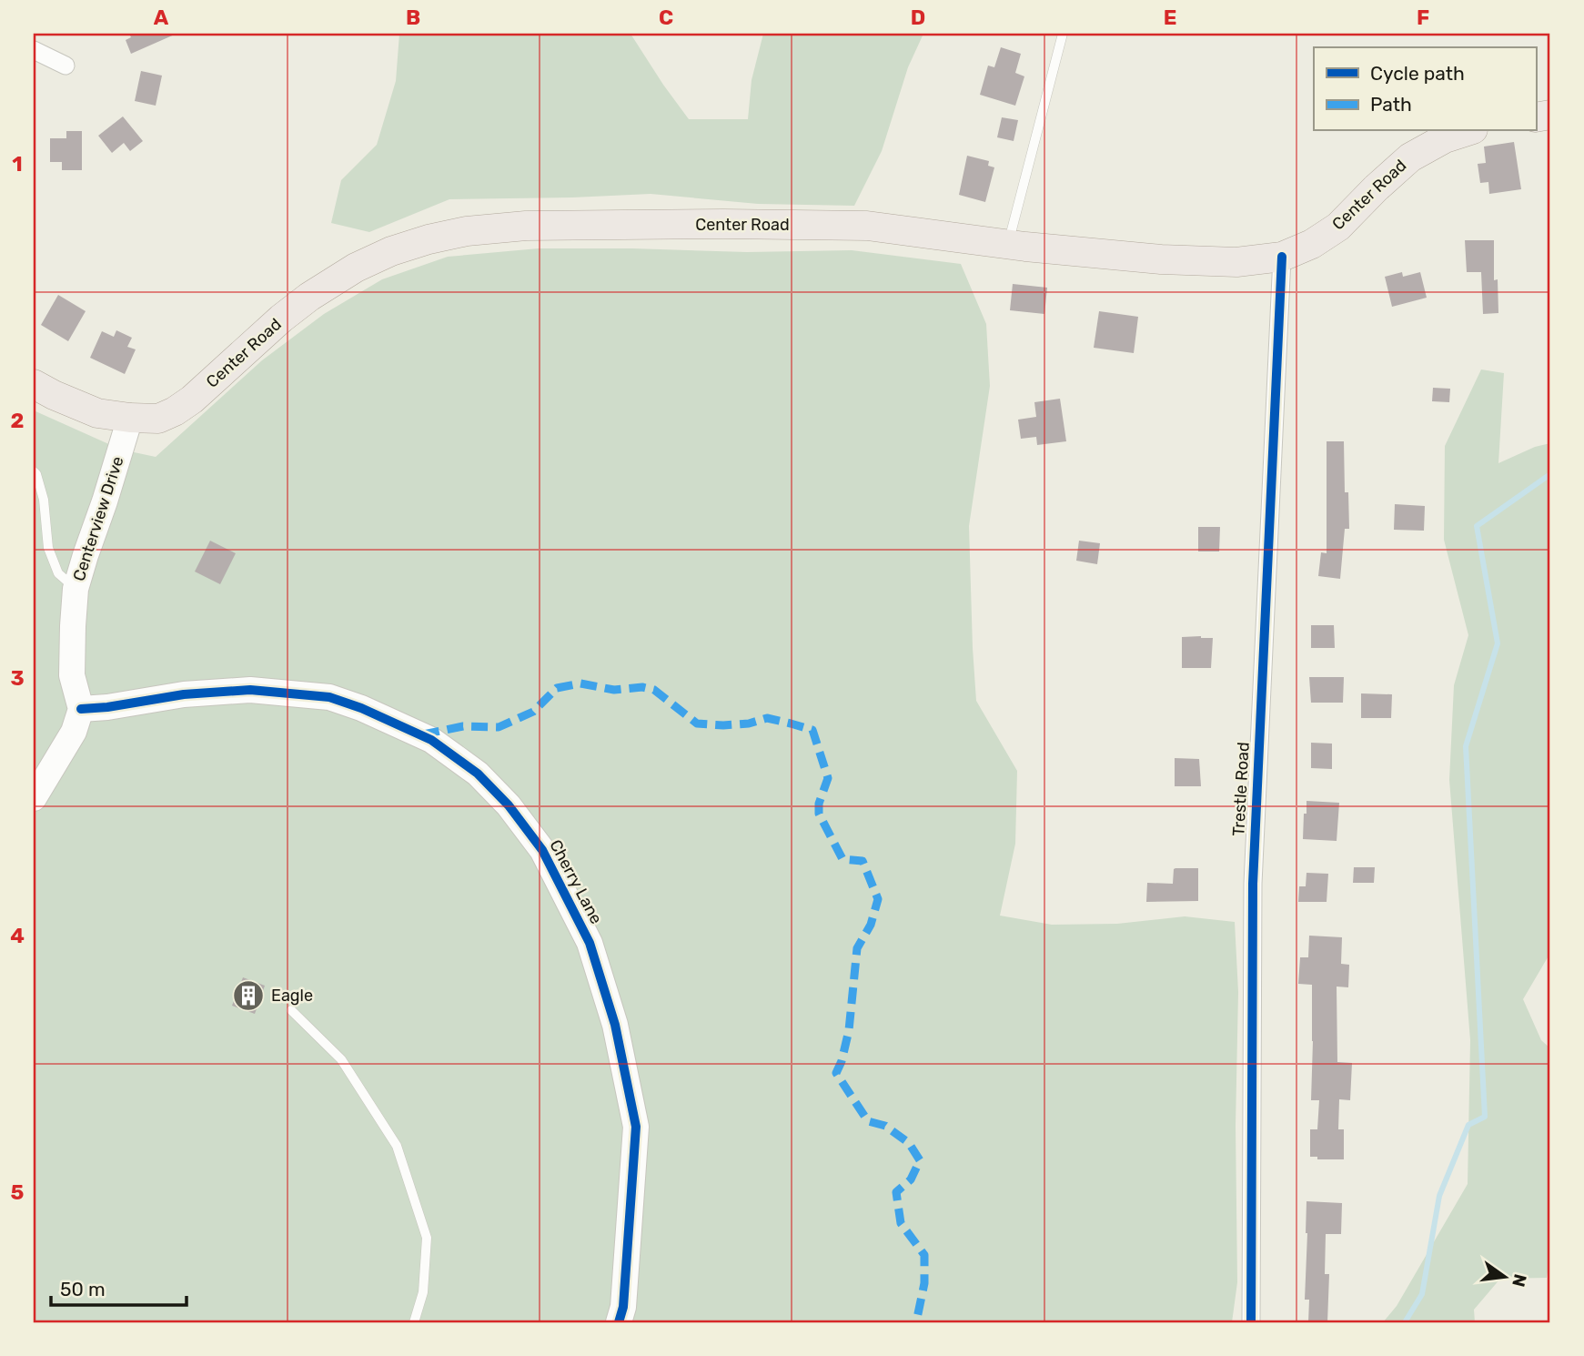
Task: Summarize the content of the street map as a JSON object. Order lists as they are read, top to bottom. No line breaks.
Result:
{"streets":{"main road":["Center Road"],"street":["Centerview Drive","Trestle Road","Cherry Lane"]},"crossings":[["Center Road","Centerview Drive"],["Center Road","Trestle Road"],["Centerview Drive","Cherry Lane"]],"places":{"building":["Eagle"]},"legend":["Cycle path","Path"],"scale_bar":"50 m","north":"right","grid":{"columns":["A","B","C","D","E","F"],"rows":["1","2","3","4","5"]}}
